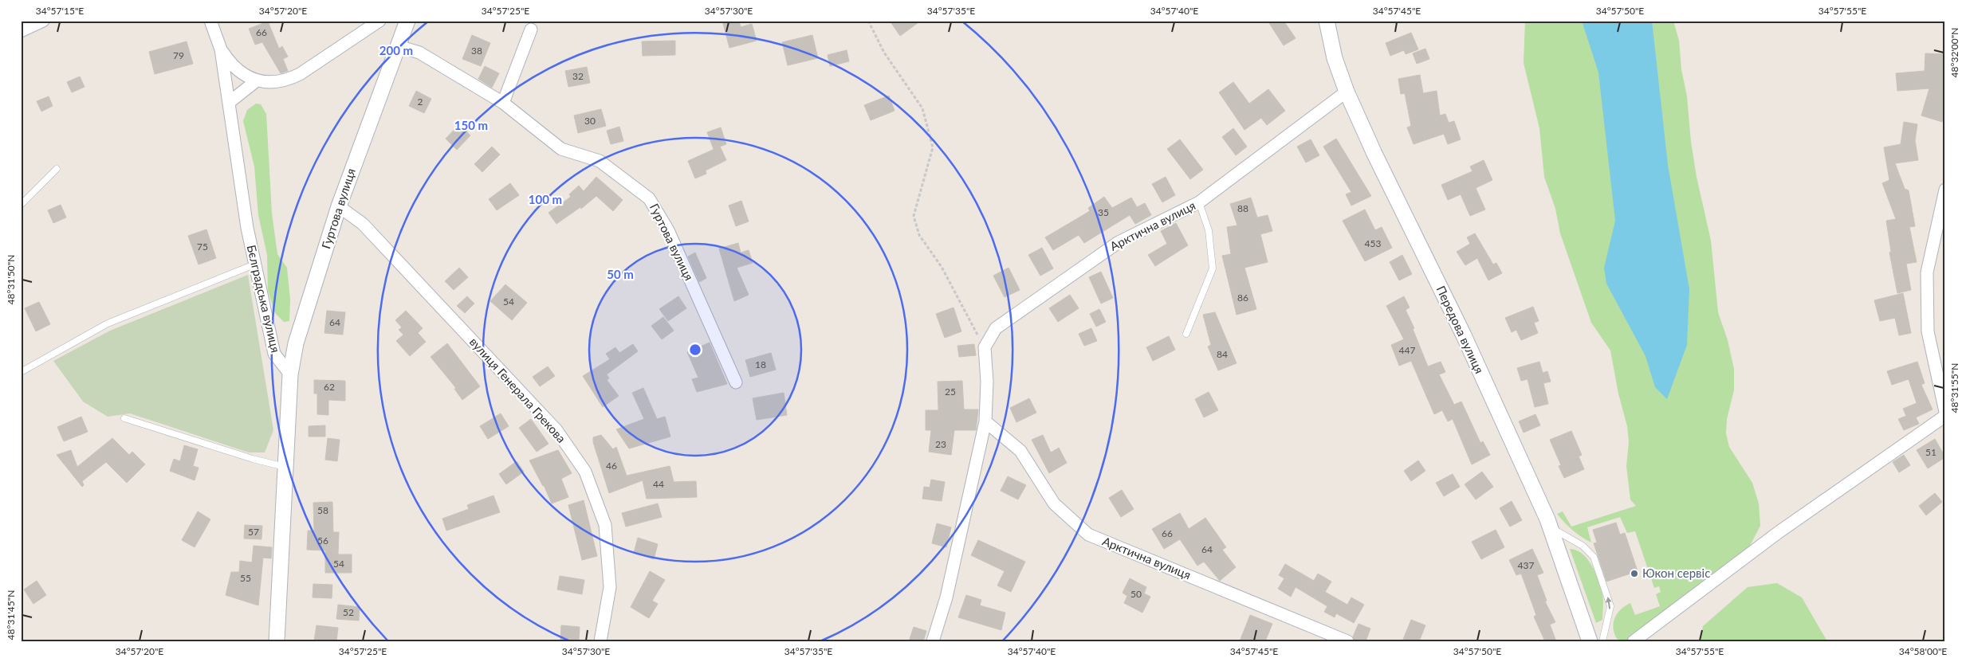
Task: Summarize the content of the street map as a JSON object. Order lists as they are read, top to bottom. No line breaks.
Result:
{"streets":{"street":["Гуртова вулиця","Арктична вулиця","Бєлградська вулиця","Передова вулиця","вулиця Генерала Грекова"]},"crossings":[["Гуртова вулиця","Бєлградська вулиця"],["Гуртова вулиця","вулиця Генерала Грекова"],["Арктична вулиця","Передова вулиця"]],"places":["Юкон сервіс"],"house_numbers":["66","38","79","32","2","30","88","35","453","75","86","54","64","447","84","18","62","25","23","51","46","44","58","57","66","56","64","54","437","55","50","52"],"coordinates":["34°57'15\"E","34°57'20\"E","34°57'25\"E","34°57'30\"E","34°57'35\"E","34°57'40\"E","34°57'45\"E","34°57'50\"E","34°57'55\"E","48°32'00\"N","48°31'50\"N","48°31'55\"N","48°31'45\"N","34°58'00\"E"],"rings":["200 m","150 m","100 m","50 m"]}
